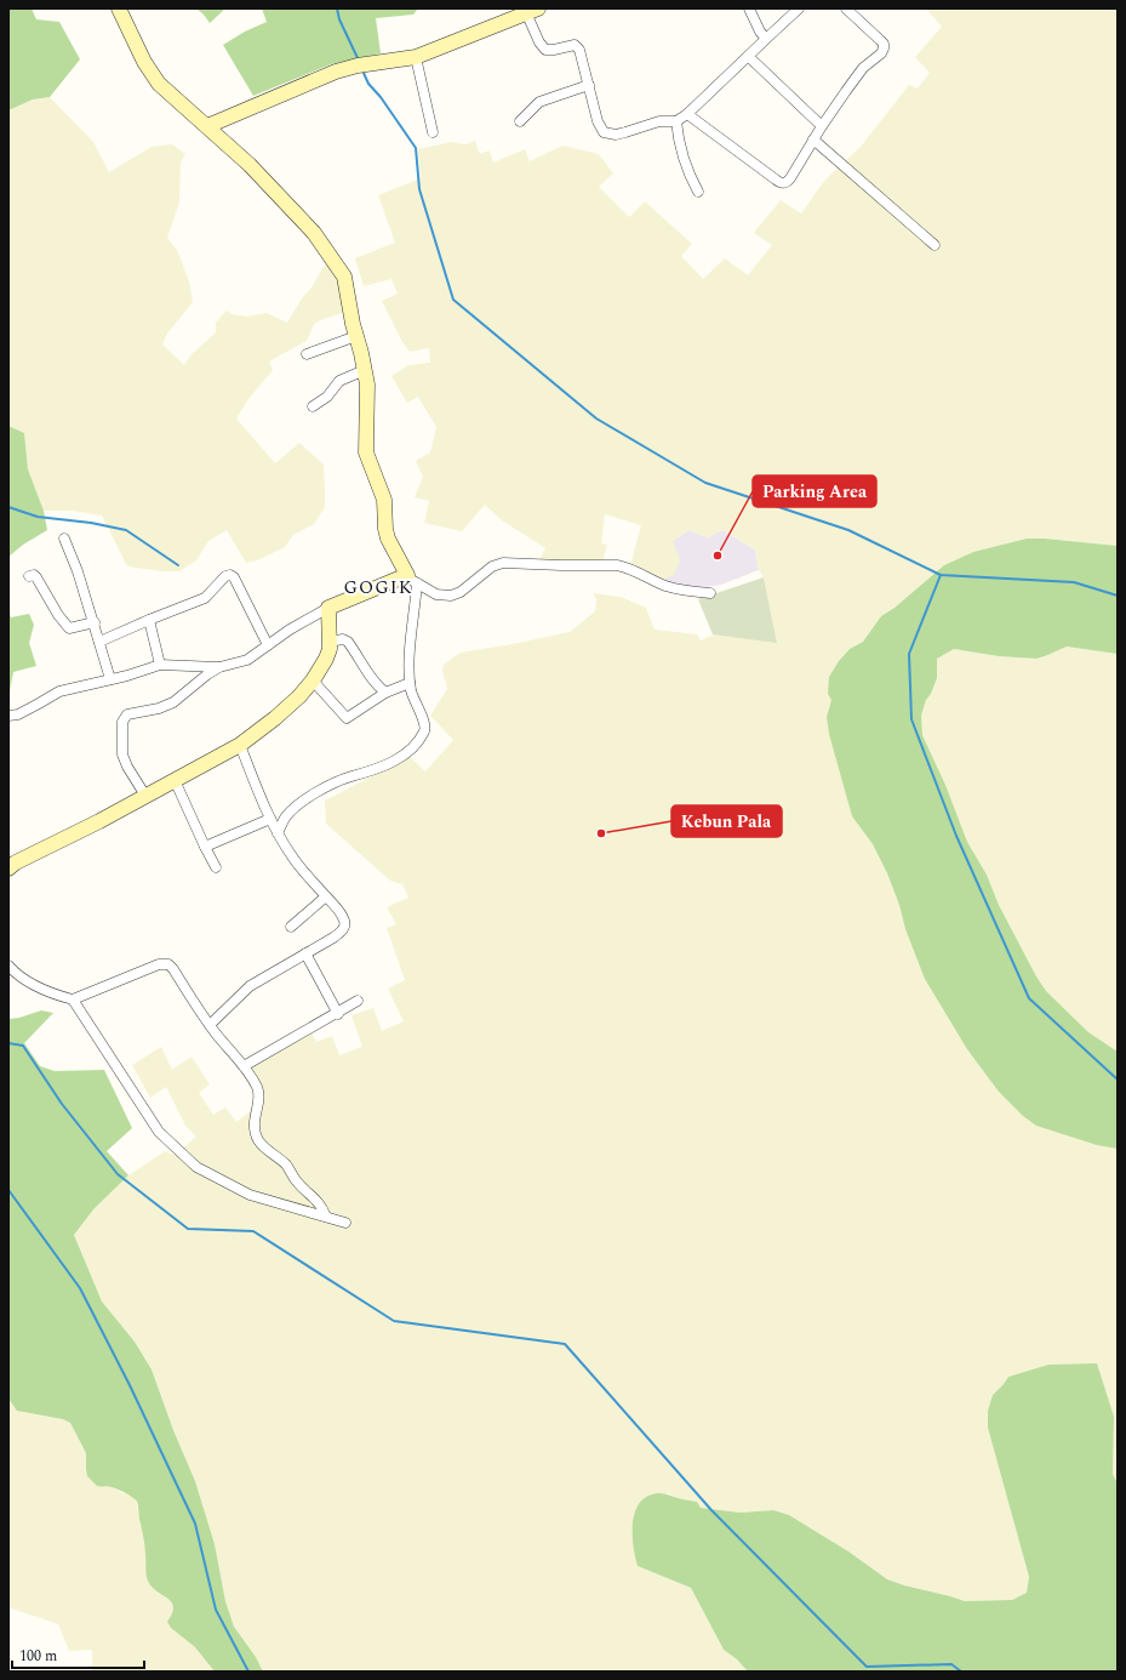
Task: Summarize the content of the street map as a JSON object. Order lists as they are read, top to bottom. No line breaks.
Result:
{"districts":["GOGIK"],"places":["Parking Area","Kebun Pala"],"scale_bar":"100 m"}
